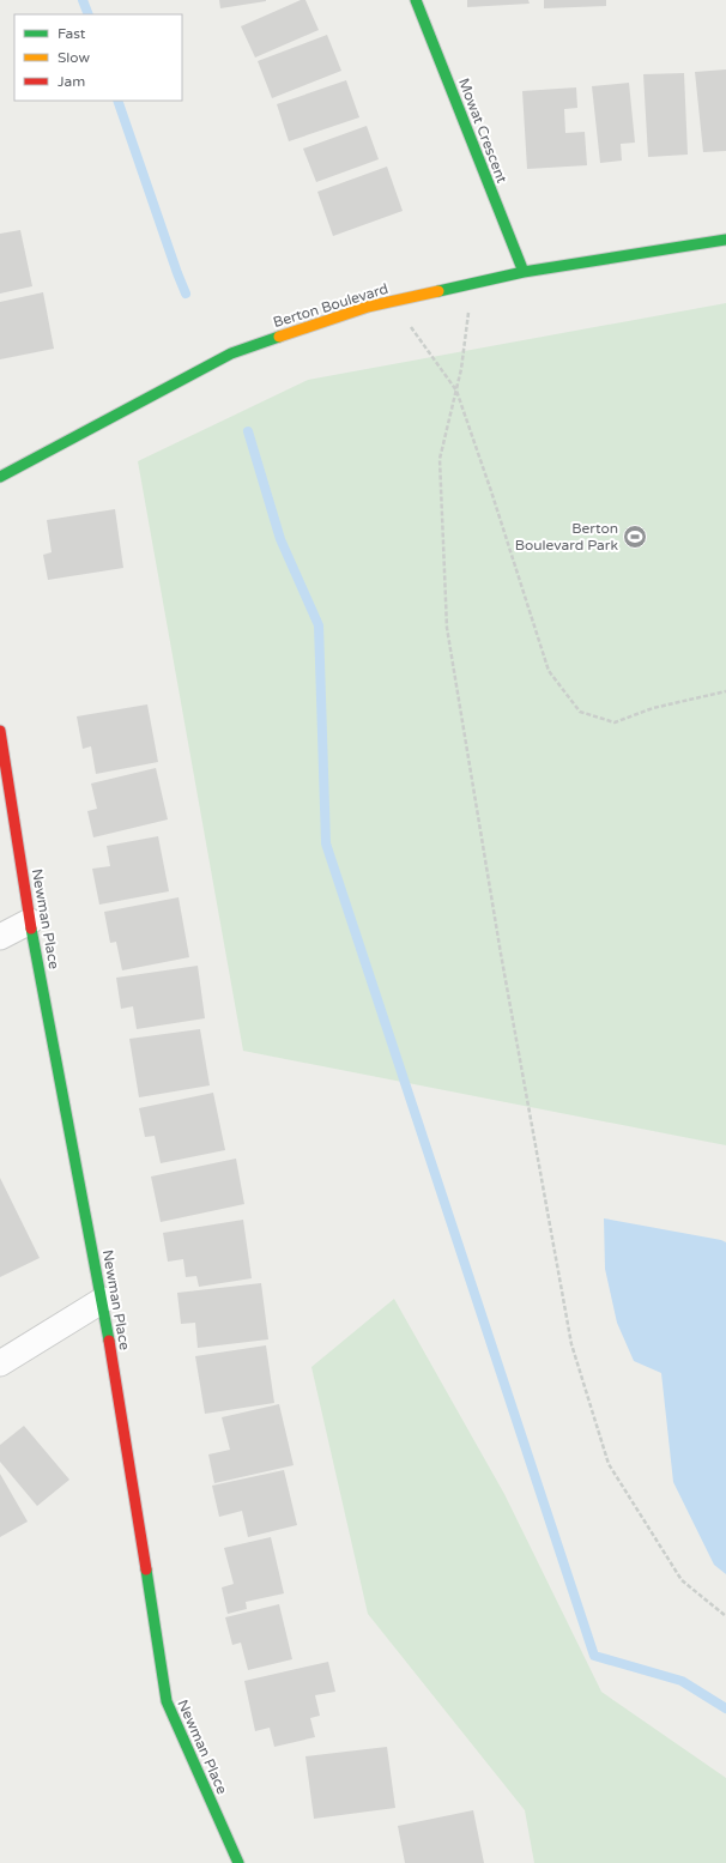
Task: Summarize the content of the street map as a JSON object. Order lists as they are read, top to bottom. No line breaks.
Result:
{"streets":{"street":["Mowat Crescent","Berton Boulevard","Newman Place"]},"crossings":[["Mowat Crescent","Berton Boulevard"]],"places":{"sports":["Berton Boulevard Park"]},"legend":["Fast","Slow","Jam"]}
